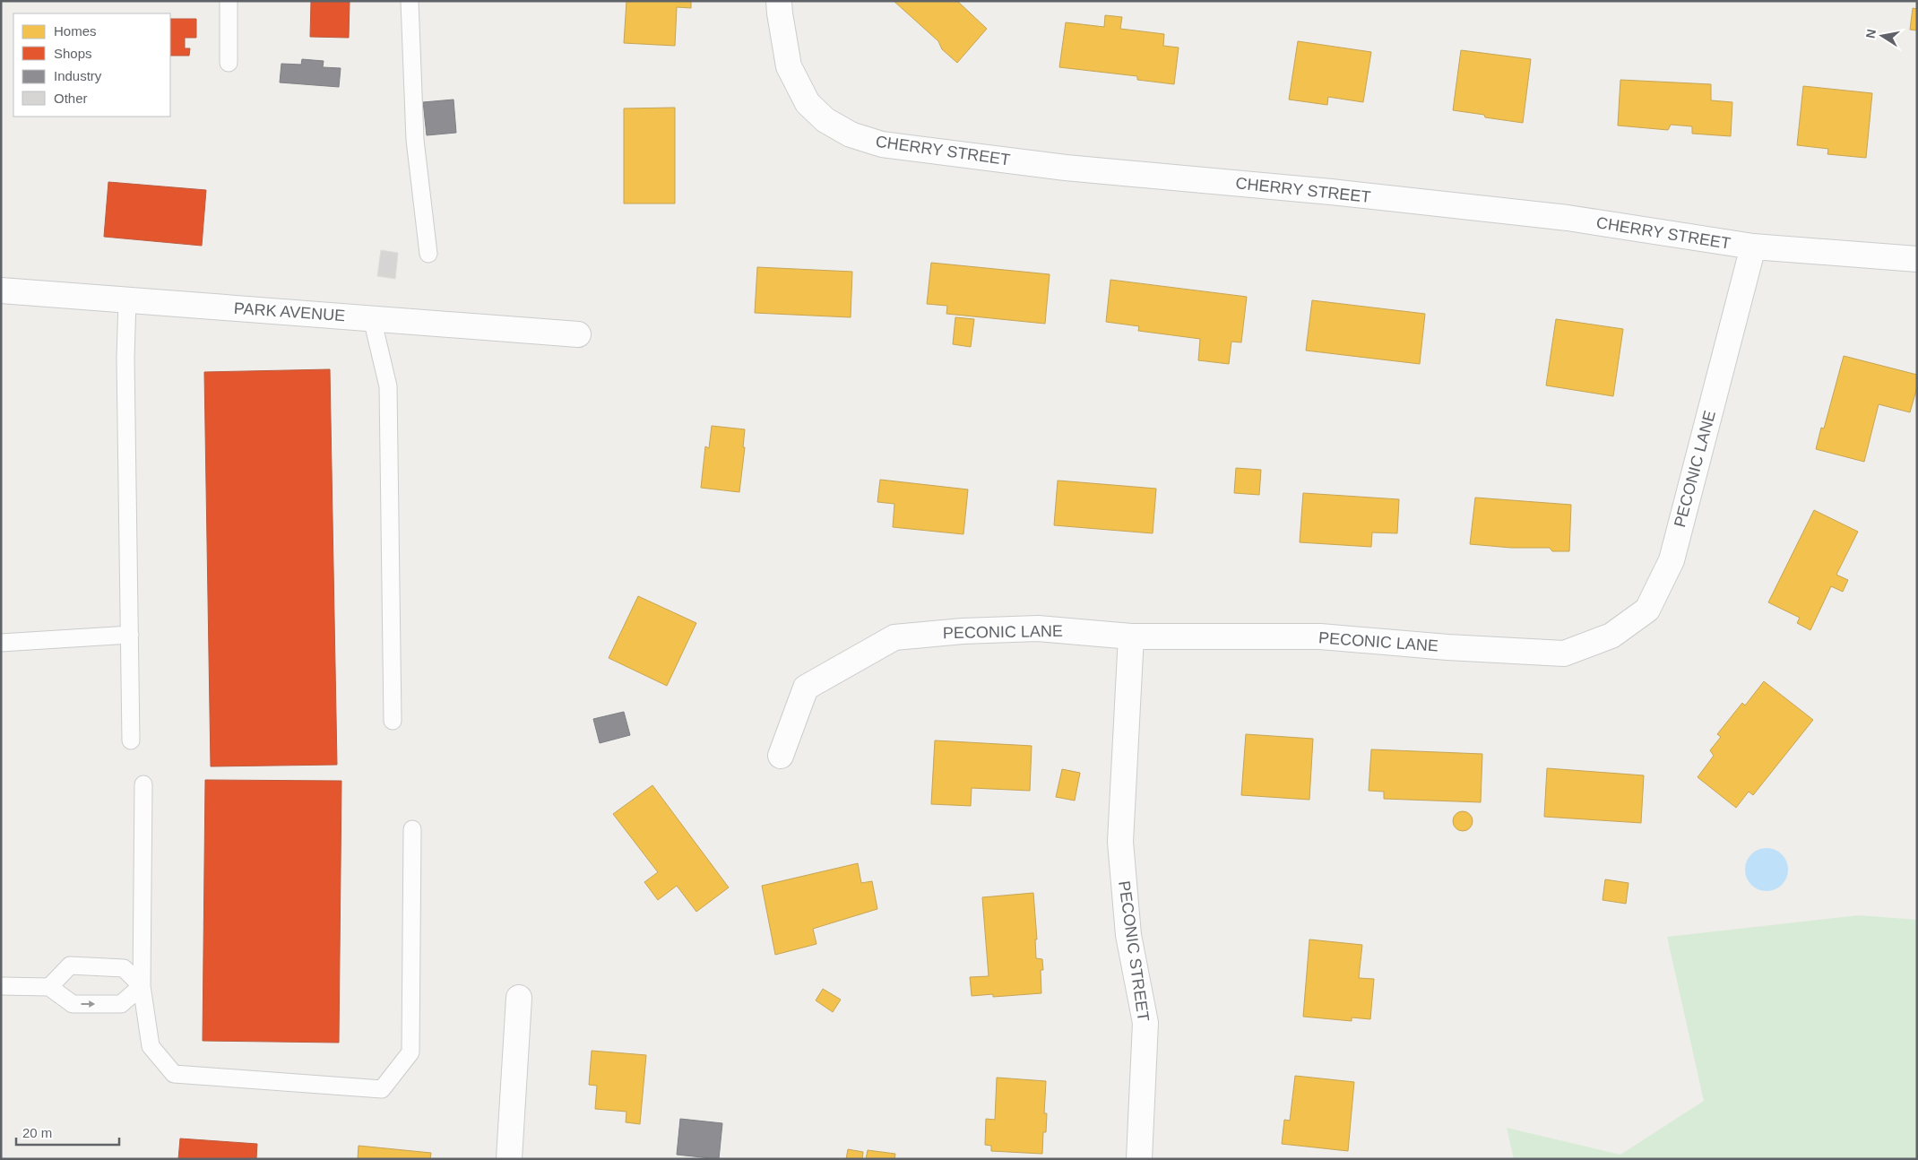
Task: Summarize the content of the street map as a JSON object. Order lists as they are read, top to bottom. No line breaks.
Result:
{"streets":{"street":["CHERRY STREET","PARK AVENUE","PECONIC LANE","PECONIC STREET"]},"crossings":[["CHERRY STREET","PECONIC LANE"],["PECONIC LANE","PECONIC STREET"]],"legend":["Homes","Shops","Industry","Other"],"scale_bar":"20 m","north":"left"}
